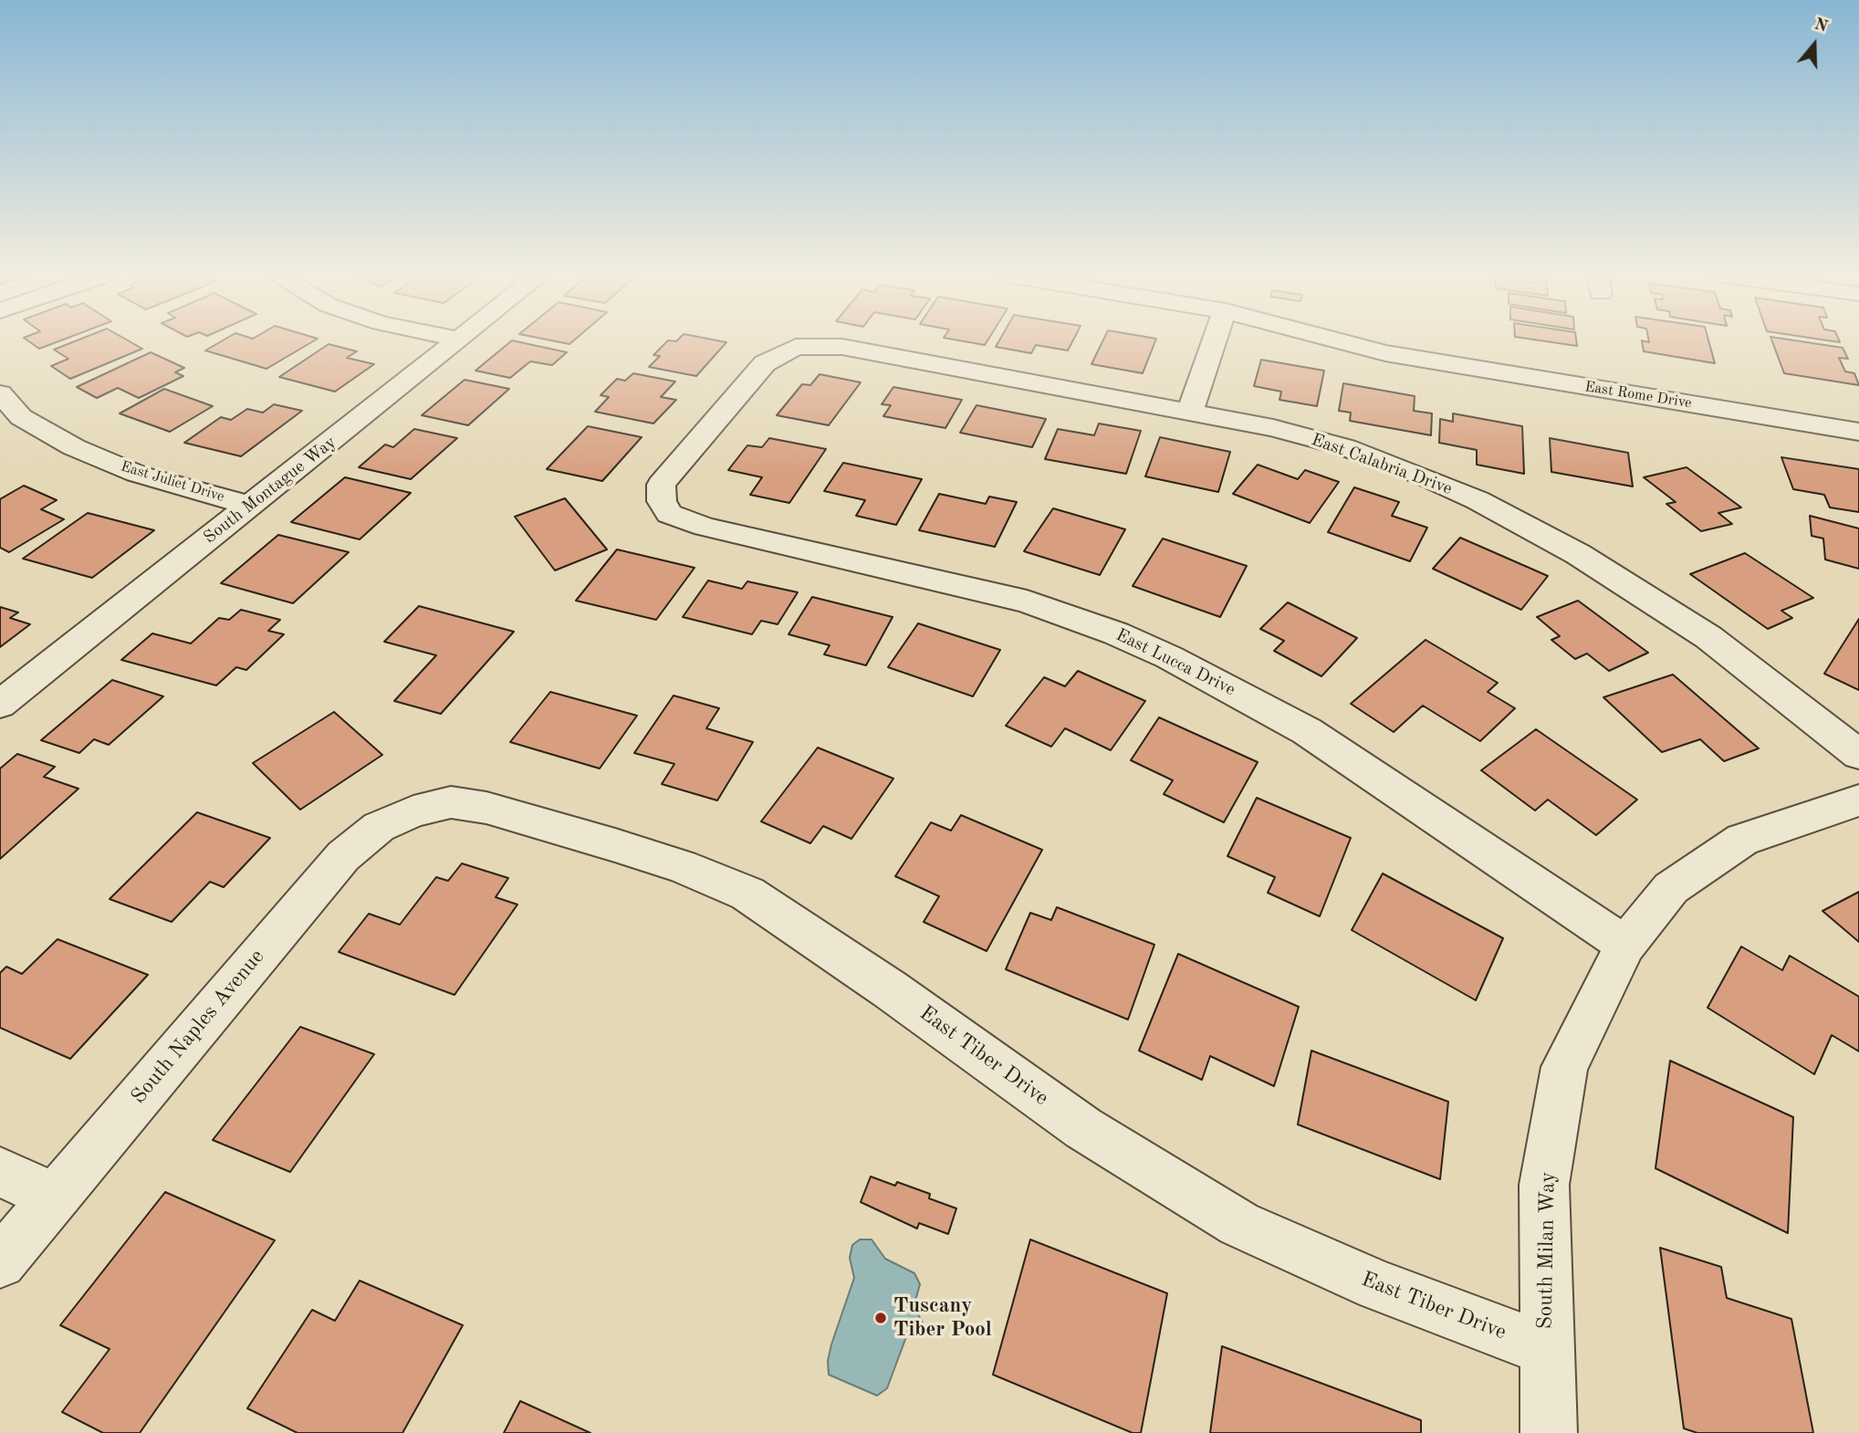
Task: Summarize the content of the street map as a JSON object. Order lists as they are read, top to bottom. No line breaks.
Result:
{"streets":{"street":["East Rome Drive","East Calabria Drive","East Juliet Drive","South Montague Way","East Lucca Drive","South Naples Avenue","East Tiber Drive","South Milan Way"]},"crossings":[["East Calabria Drive","East Lucca Drive"],["East Juliet Drive","South Montague Way"],["East Lucca Drive","South Milan Way"],["South Naples Avenue","East Tiber Drive"],["East Tiber Drive","South Milan Way"]],"places":["Tuscany Tiber Pool"],"north":"top"}
